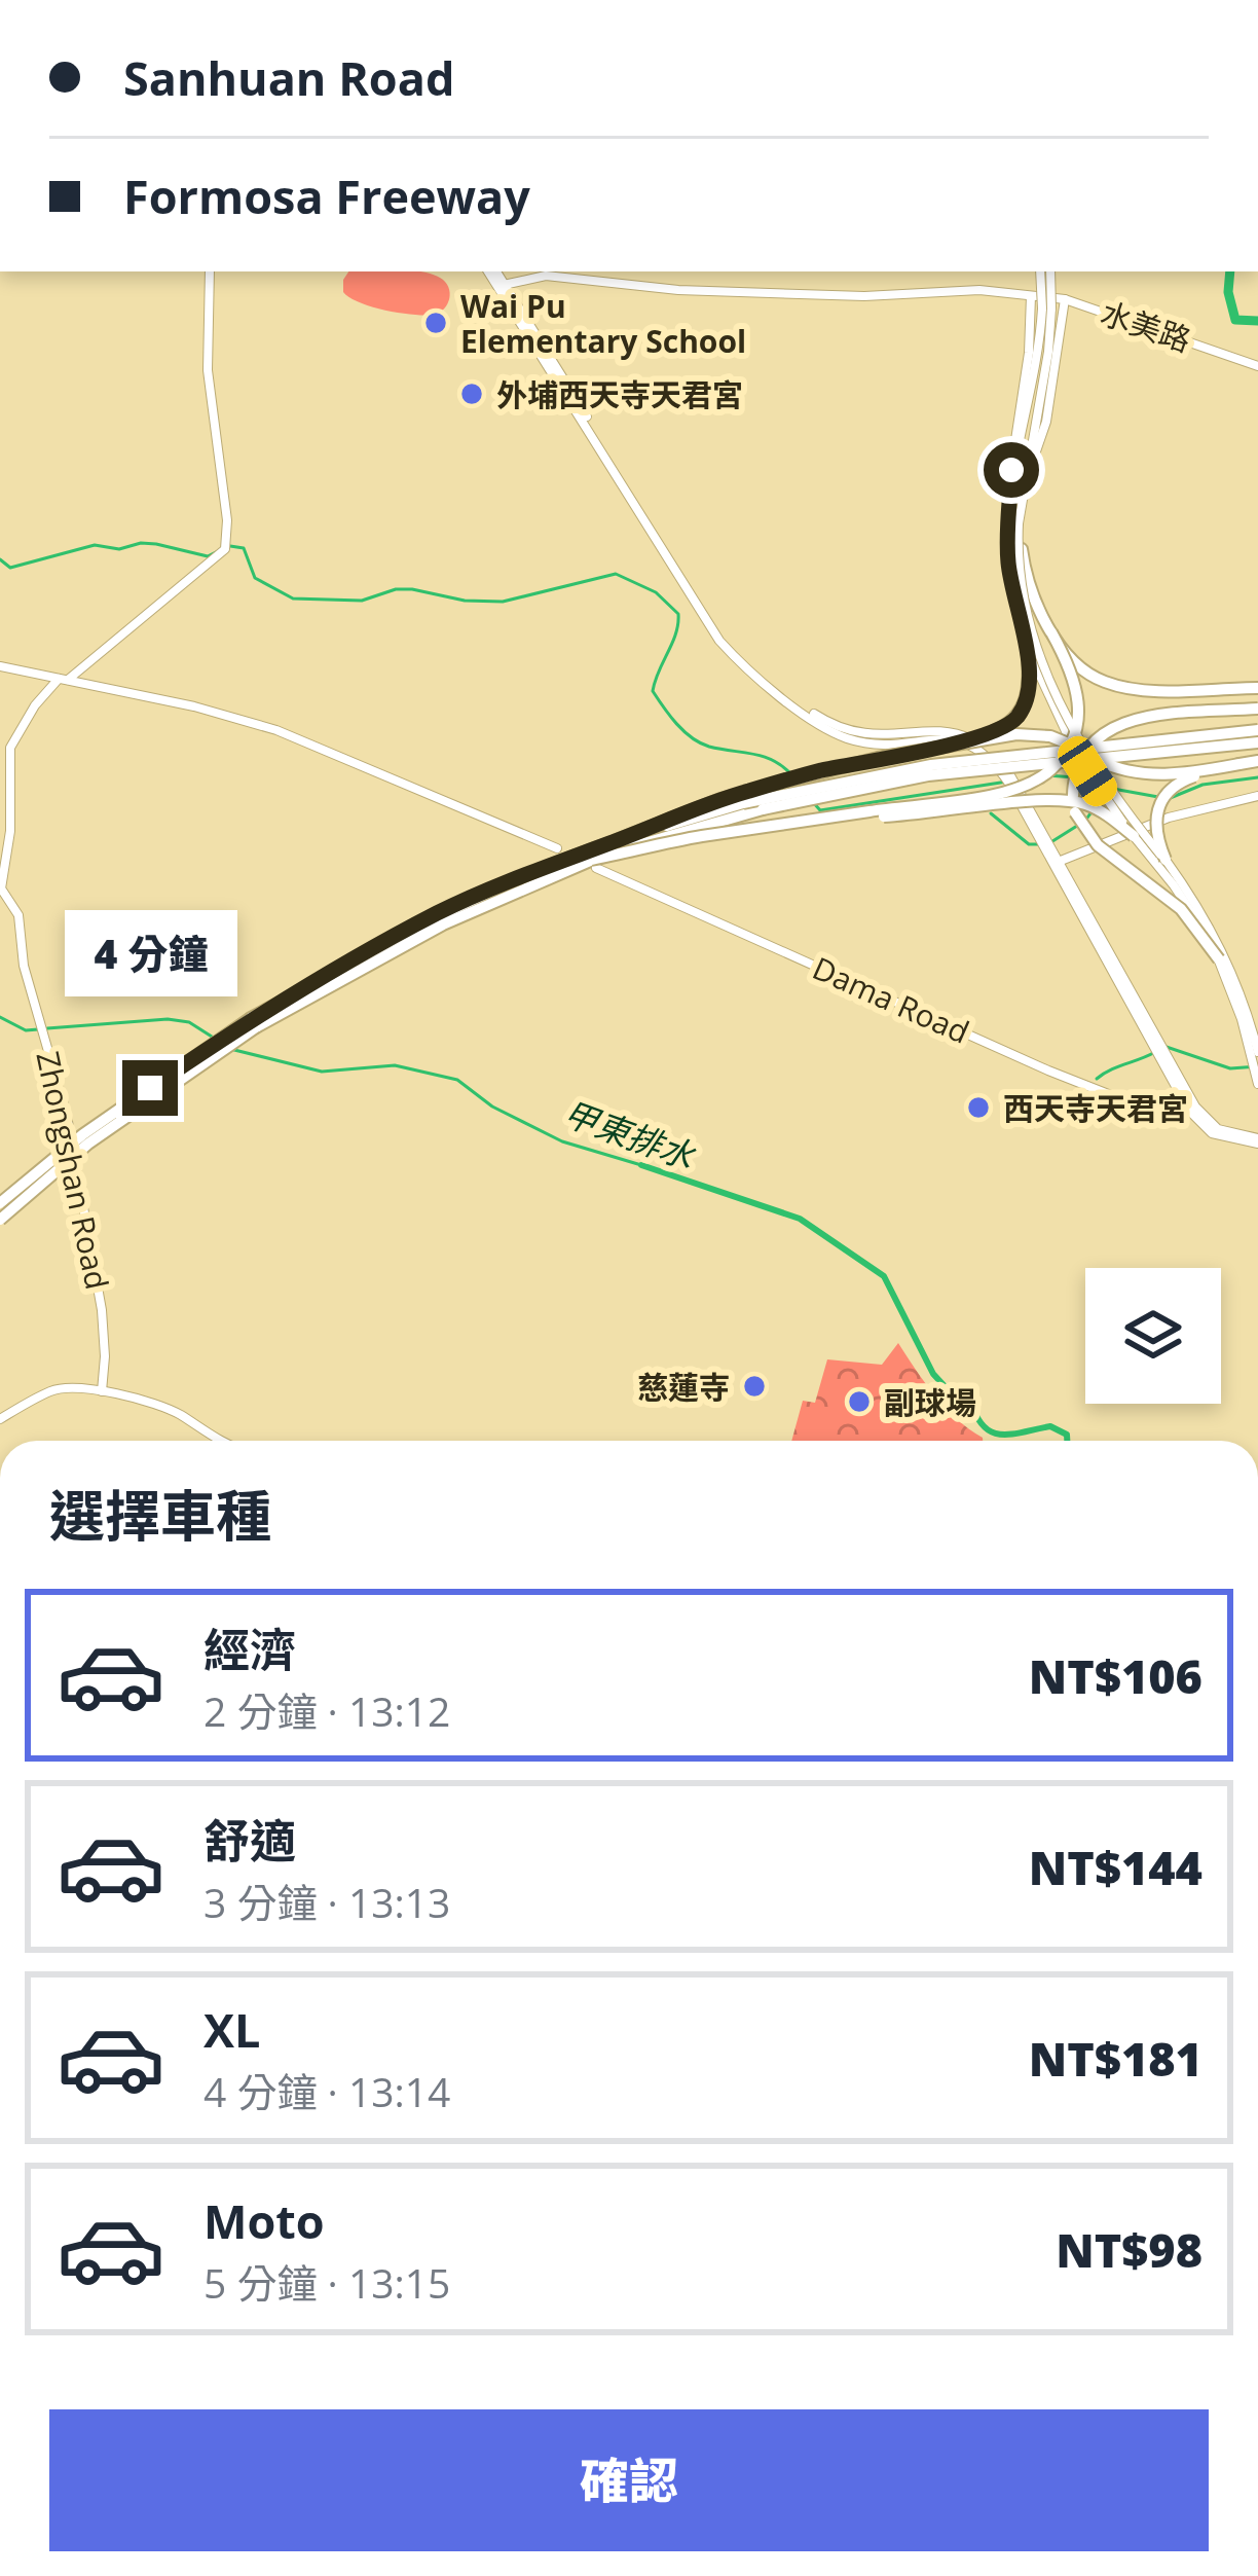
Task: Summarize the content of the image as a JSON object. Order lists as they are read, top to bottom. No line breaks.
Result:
{"streets":{"street":["水美路","Dama Road","Zhongshan Road"]},"water":["甲東排水"],"places":["Wai Pu Elementary School","外埔西天寺天君宮","西天寺天君宮","慈蓮寺","副球場"],"page":{"banner":["Sanhuan Road","Formosa Freeway"],"bubble":"4 分鐘","heading":"選擇車種","list":[{"name":"經濟","note":"2 分鐘 · 13:12","value":"NT$106"},{"name":"舒適","note":"3 分鐘 · 13:13","value":"NT$144"},{"name":"XL","note":"4 分鐘 · 13:14","value":"NT$181"},{"name":"Moto","note":"5 分鐘 · 13:15","value":"NT$98"}],"buttons":"確認"}}
